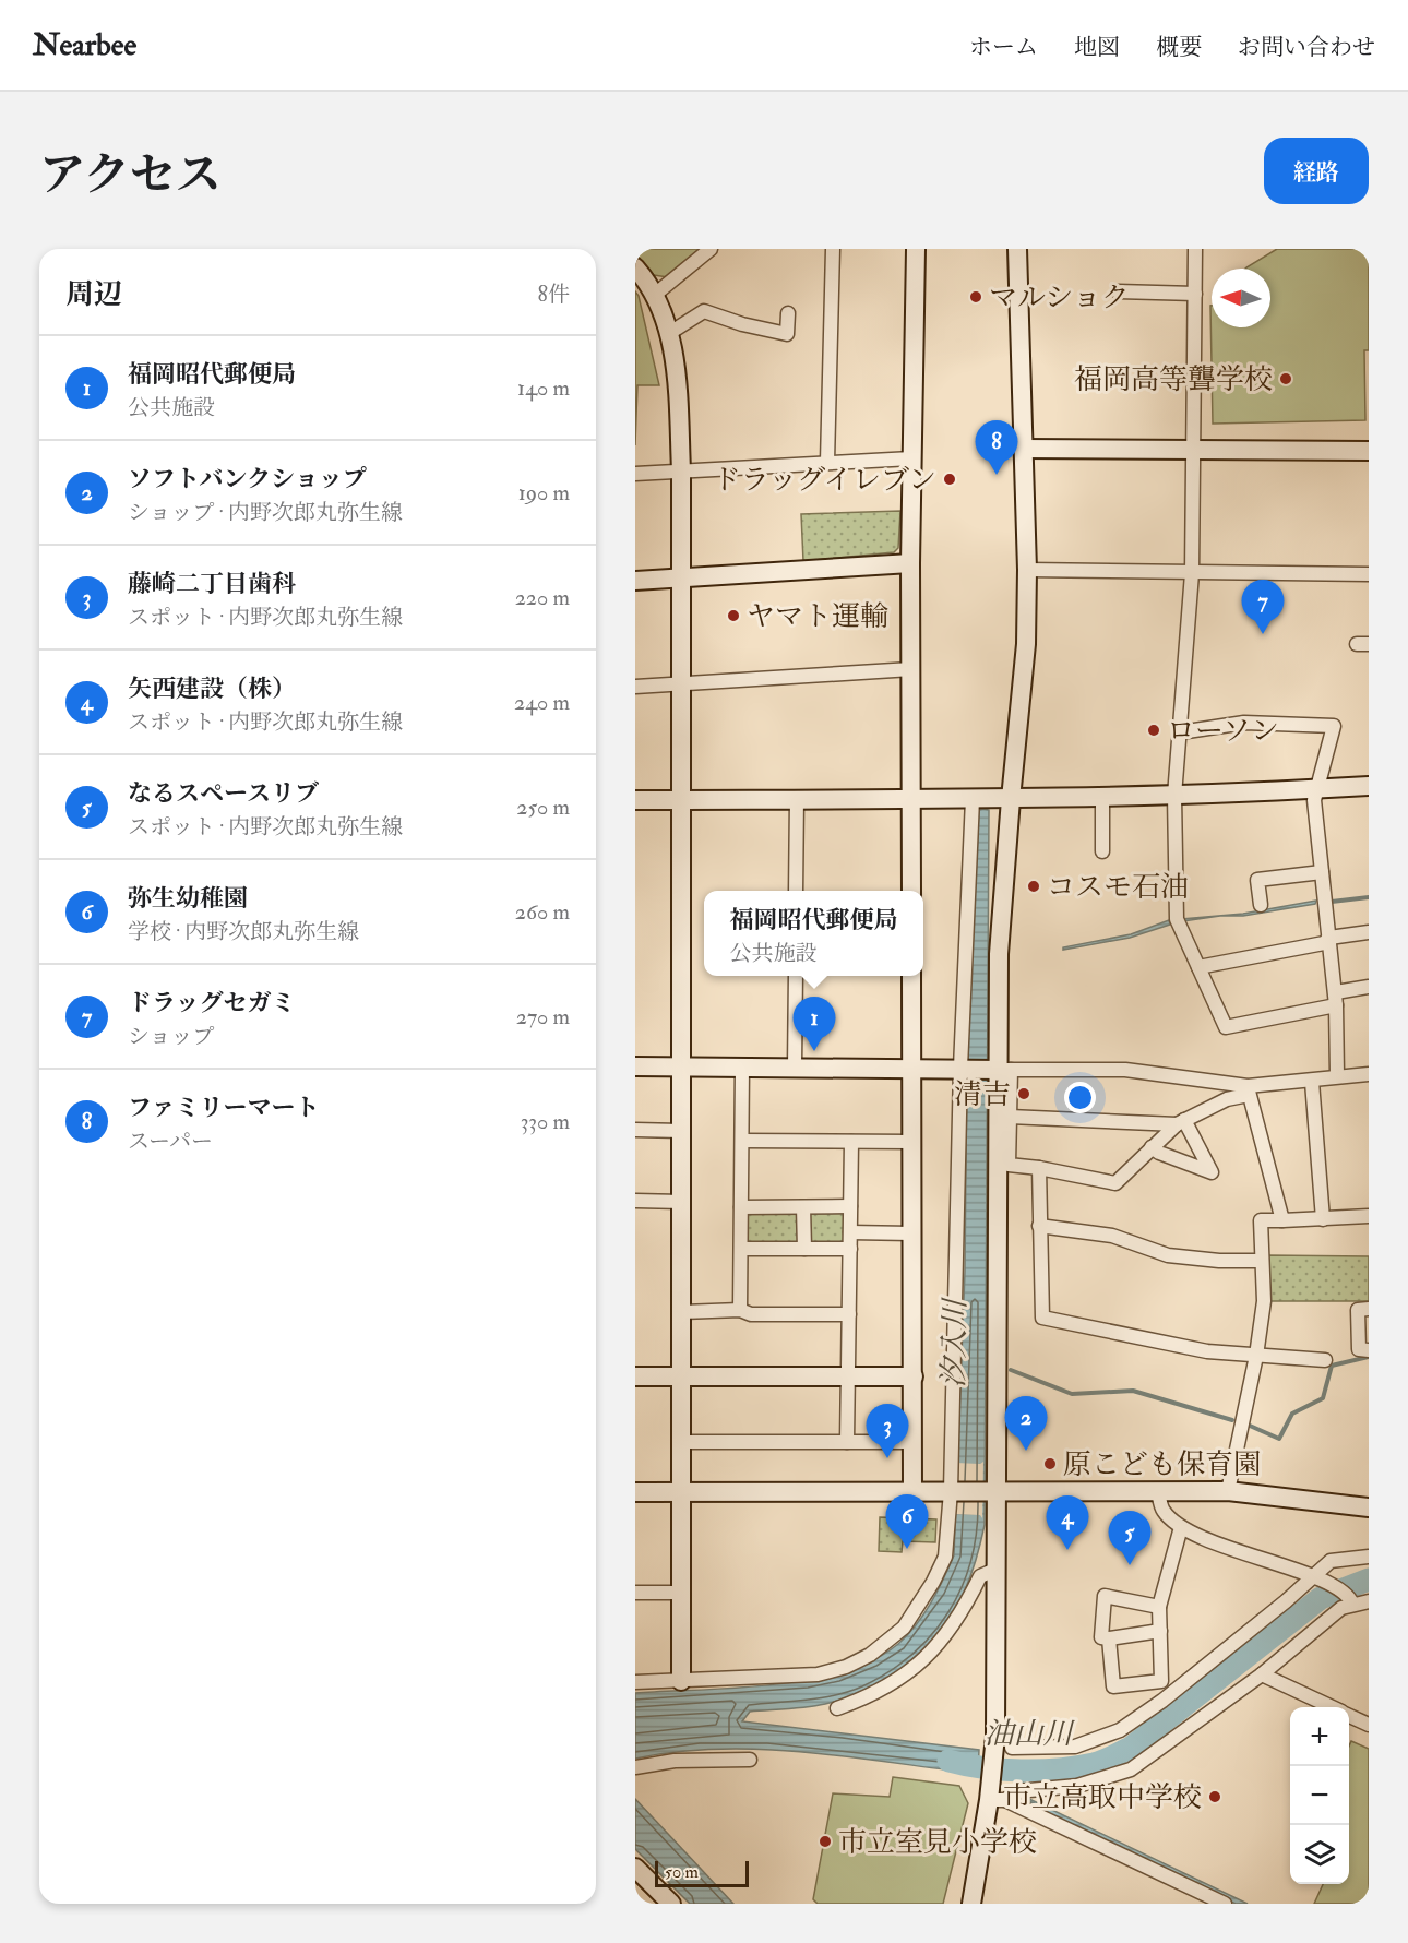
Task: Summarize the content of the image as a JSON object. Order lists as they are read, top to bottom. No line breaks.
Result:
{"water":["汐入川","油山川"],"places":["マルショク","福岡高等聾学校","ドラッグイレブン","ヤマト運輸","ローソン","コスモ石油","清吉","原こども保育園","市立高取中学校","市立室見小学校"],"scale_bar":"50 m","north":"left","page":{"header":"Nearbee","nav":["ホーム","地図","概要","お問い合わせ"],"title":"アクセス","buttons":"経路","heading":["周辺","8件"],"list":[{"mark":"1","name":"福岡昭代郵便局","note":"公共施設","value":"140 m"},{"mark":"2","name":"ソフトバンクショップ","note":"ショップ · 内野次郎丸弥生線","value":"190 m"},{"mark":"3","name":"藤崎二丁目歯科","note":"スポット · 内野次郎丸弥生線","value":"220 m"},{"mark":"4","name":"矢西建設（株）","note":"スポット · 内野次郎丸弥生線","value":"240 m"},{"mark":"5","name":"なるスペースリブ","note":"スポット · 内野次郎丸弥生線","value":"250 m"},{"mark":"6","name":"弥生幼稚園","note":"学校 · 内野次郎丸弥生線","value":"260 m"},{"mark":"7","name":"ドラッグセガミ","note":"ショップ","value":"270 m"},{"mark":"8","name":"ファミリーマート","note":"スーパー","value":"330 m"}],"pins":["8","7","1","2","3","6","4","5"],"popup":["福岡昭代郵便局","公共施設"],"map_buttons":["+","−"],"scale":"50 m"}}
